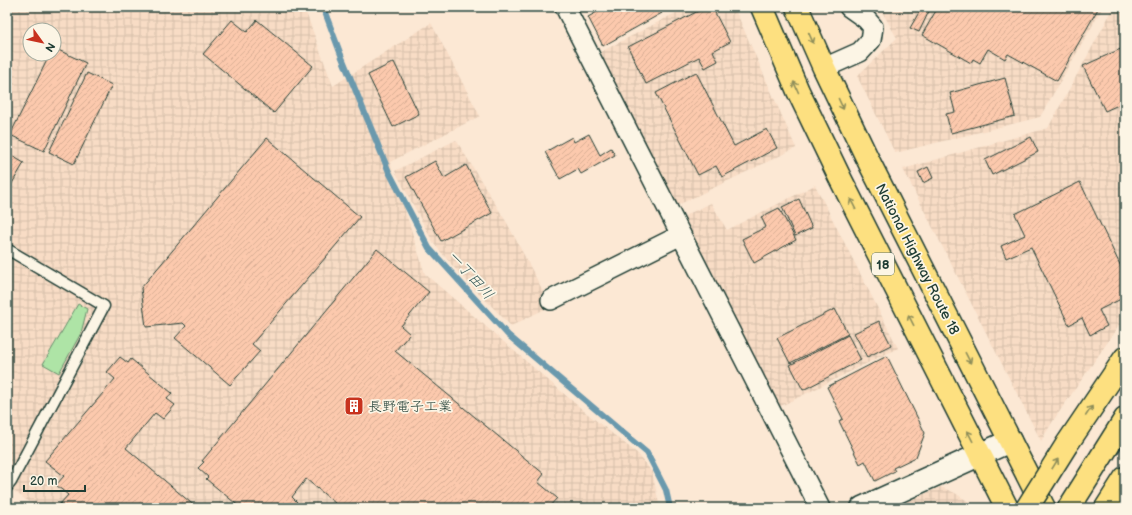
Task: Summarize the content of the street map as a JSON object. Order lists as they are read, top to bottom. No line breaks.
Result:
{"streets":{"highway":["National Highway Route 18","18"]},"water":["一丁田川"],"places":{"building":["長野電子工業"]},"scale_bar":"20 m","north":"bottom right"}
